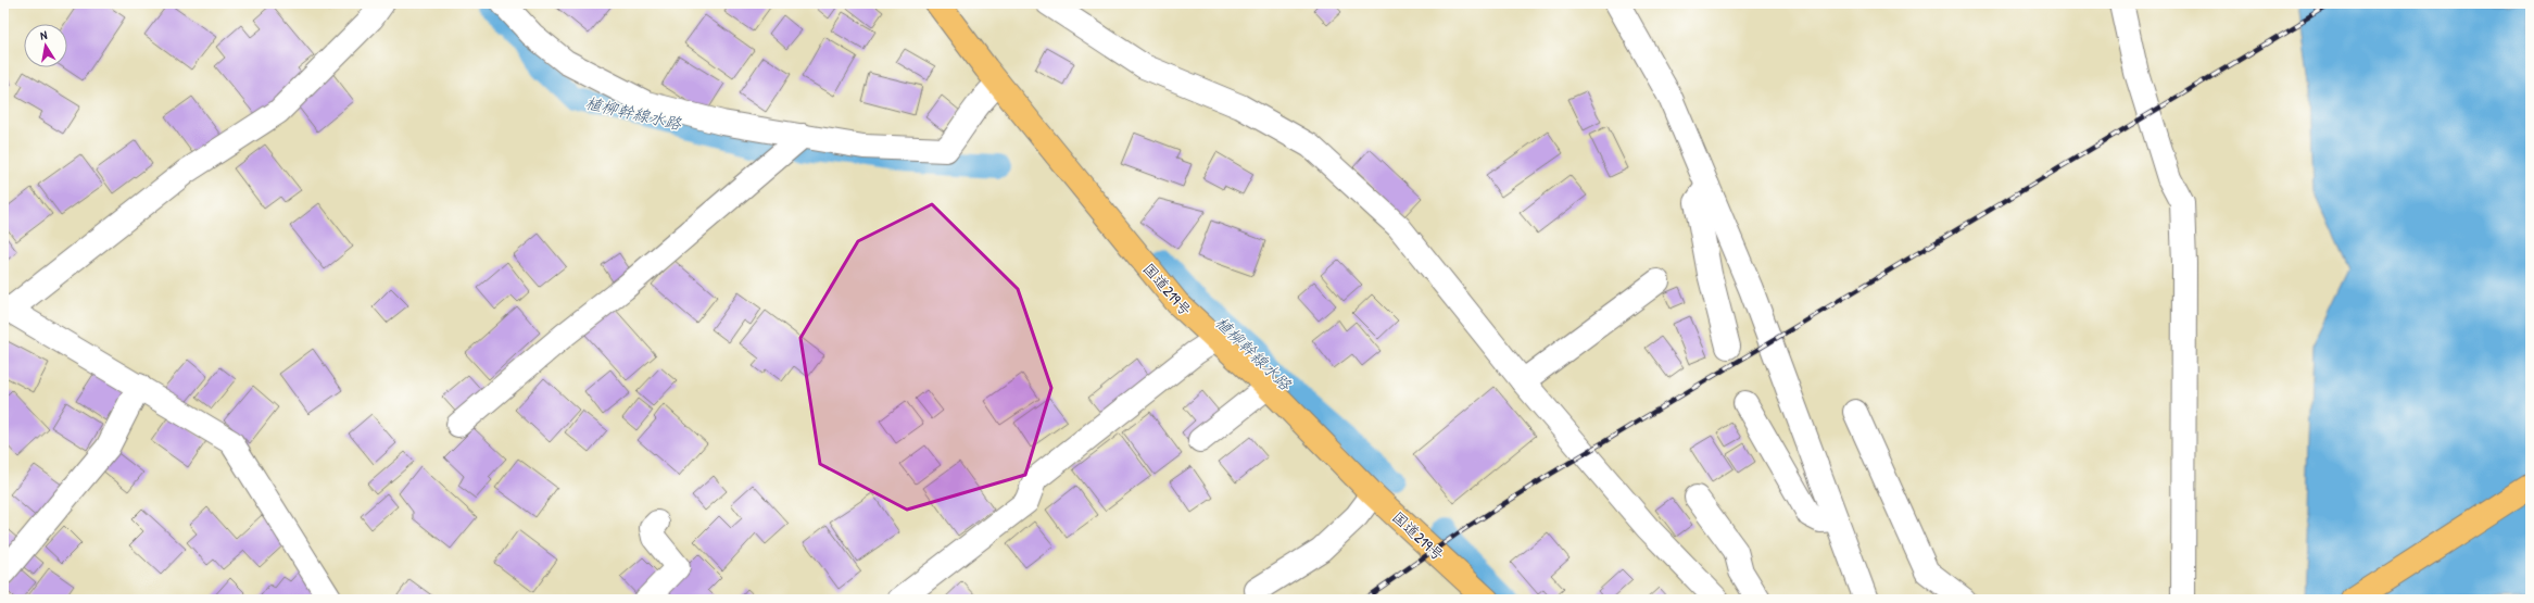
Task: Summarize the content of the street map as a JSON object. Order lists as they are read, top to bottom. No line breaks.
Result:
{"streets":{"highway":["国道219号"]},"water":["植柳幹線水路"],"north":"top"}
